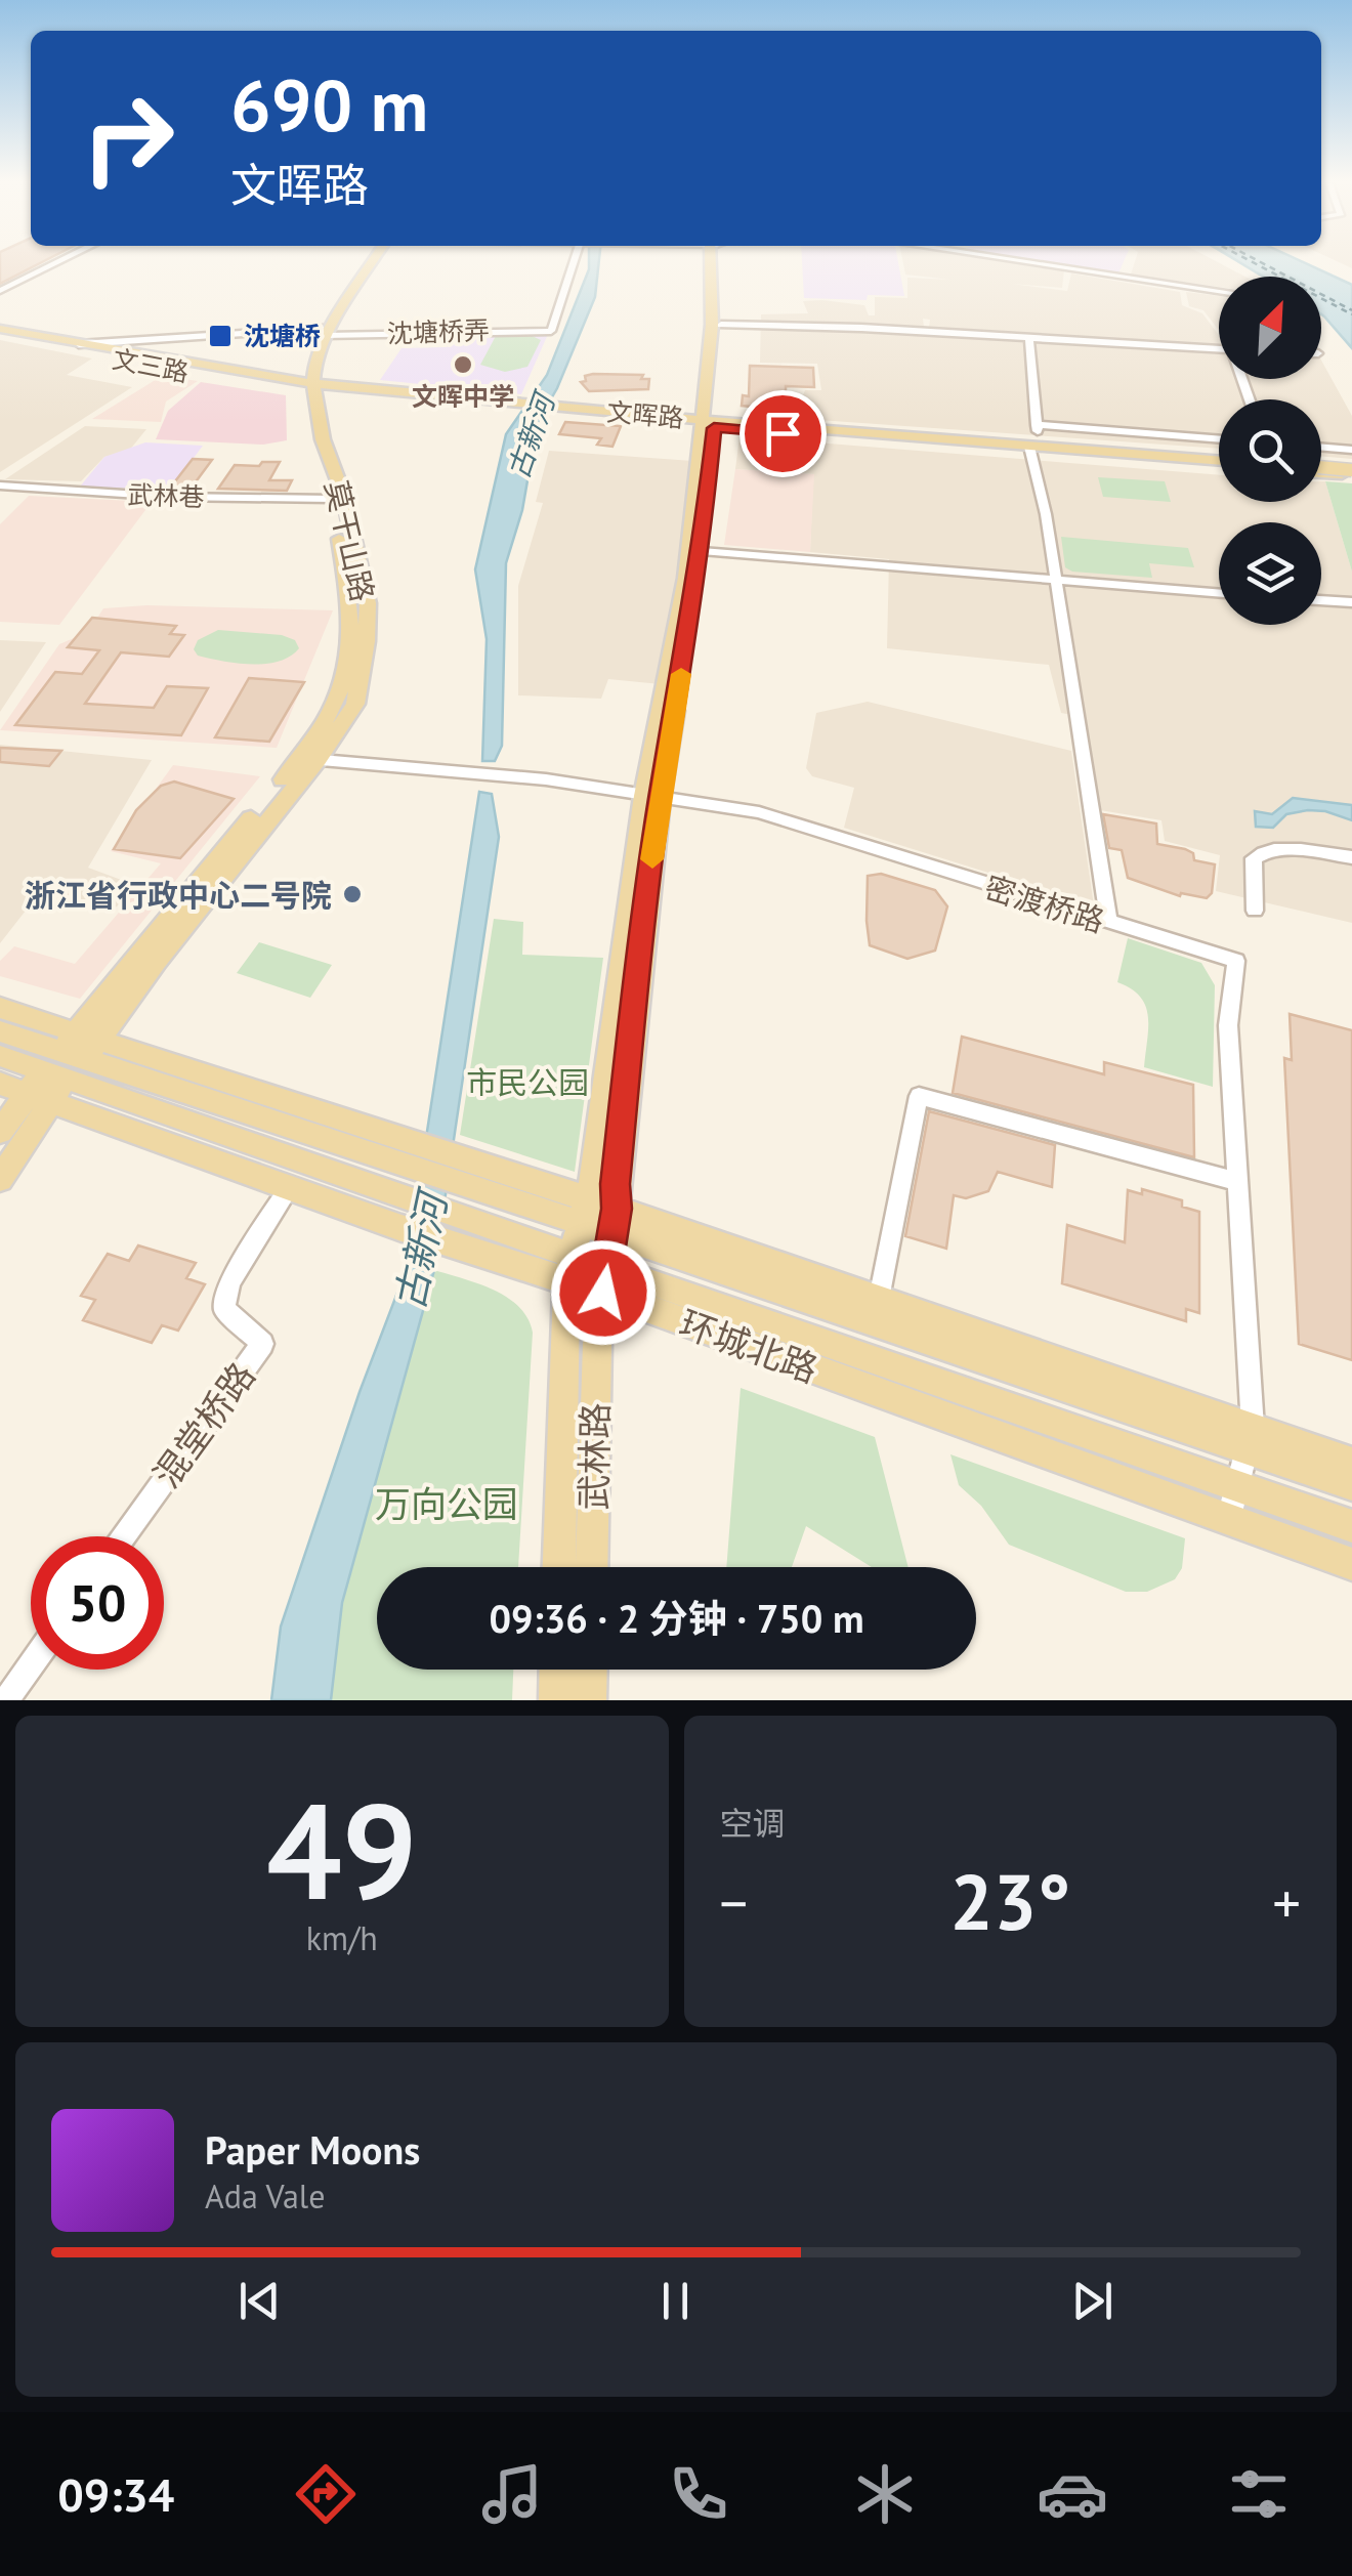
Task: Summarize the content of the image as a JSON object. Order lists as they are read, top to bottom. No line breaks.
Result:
{"streets":{"main road":["文三路","文晖路","莫干山路","环城北路","武林路"],"street":["沈塘桥弄","武林巷","密渡桥路","混堂桥路"]},"crossings":[["沈塘桥弄","文三路"],["沈塘桥弄","莫干山路"],["文三路","文晖路"],["文三路","莫干山路"],["文晖路","莫干山路"],["武林巷","莫干山路"],["莫干山路","密渡桥路"],["莫干山路","环城北路"],["密渡桥路","环城北路"],["密渡桥路","武林路"],["环城北路","混堂桥路"],["环城北路","武林路"]],"water":["古新河"],"parks":["市民公园","万向公园"],"places":{"transit":["沈塘桥"],"other":["文晖中学","浙江省行政中心二号院"]},"north":"top right","page":{"turn":["690 m","文晖路"],"limit":"50","trip":"09:36 · 2 分钟 · 750 m","tile":[["49","km/h"],"空调"],"heat":["−","23°","+"],"song":["Paper Moons","Ada Vale"],"tabs":"09:34"}}
